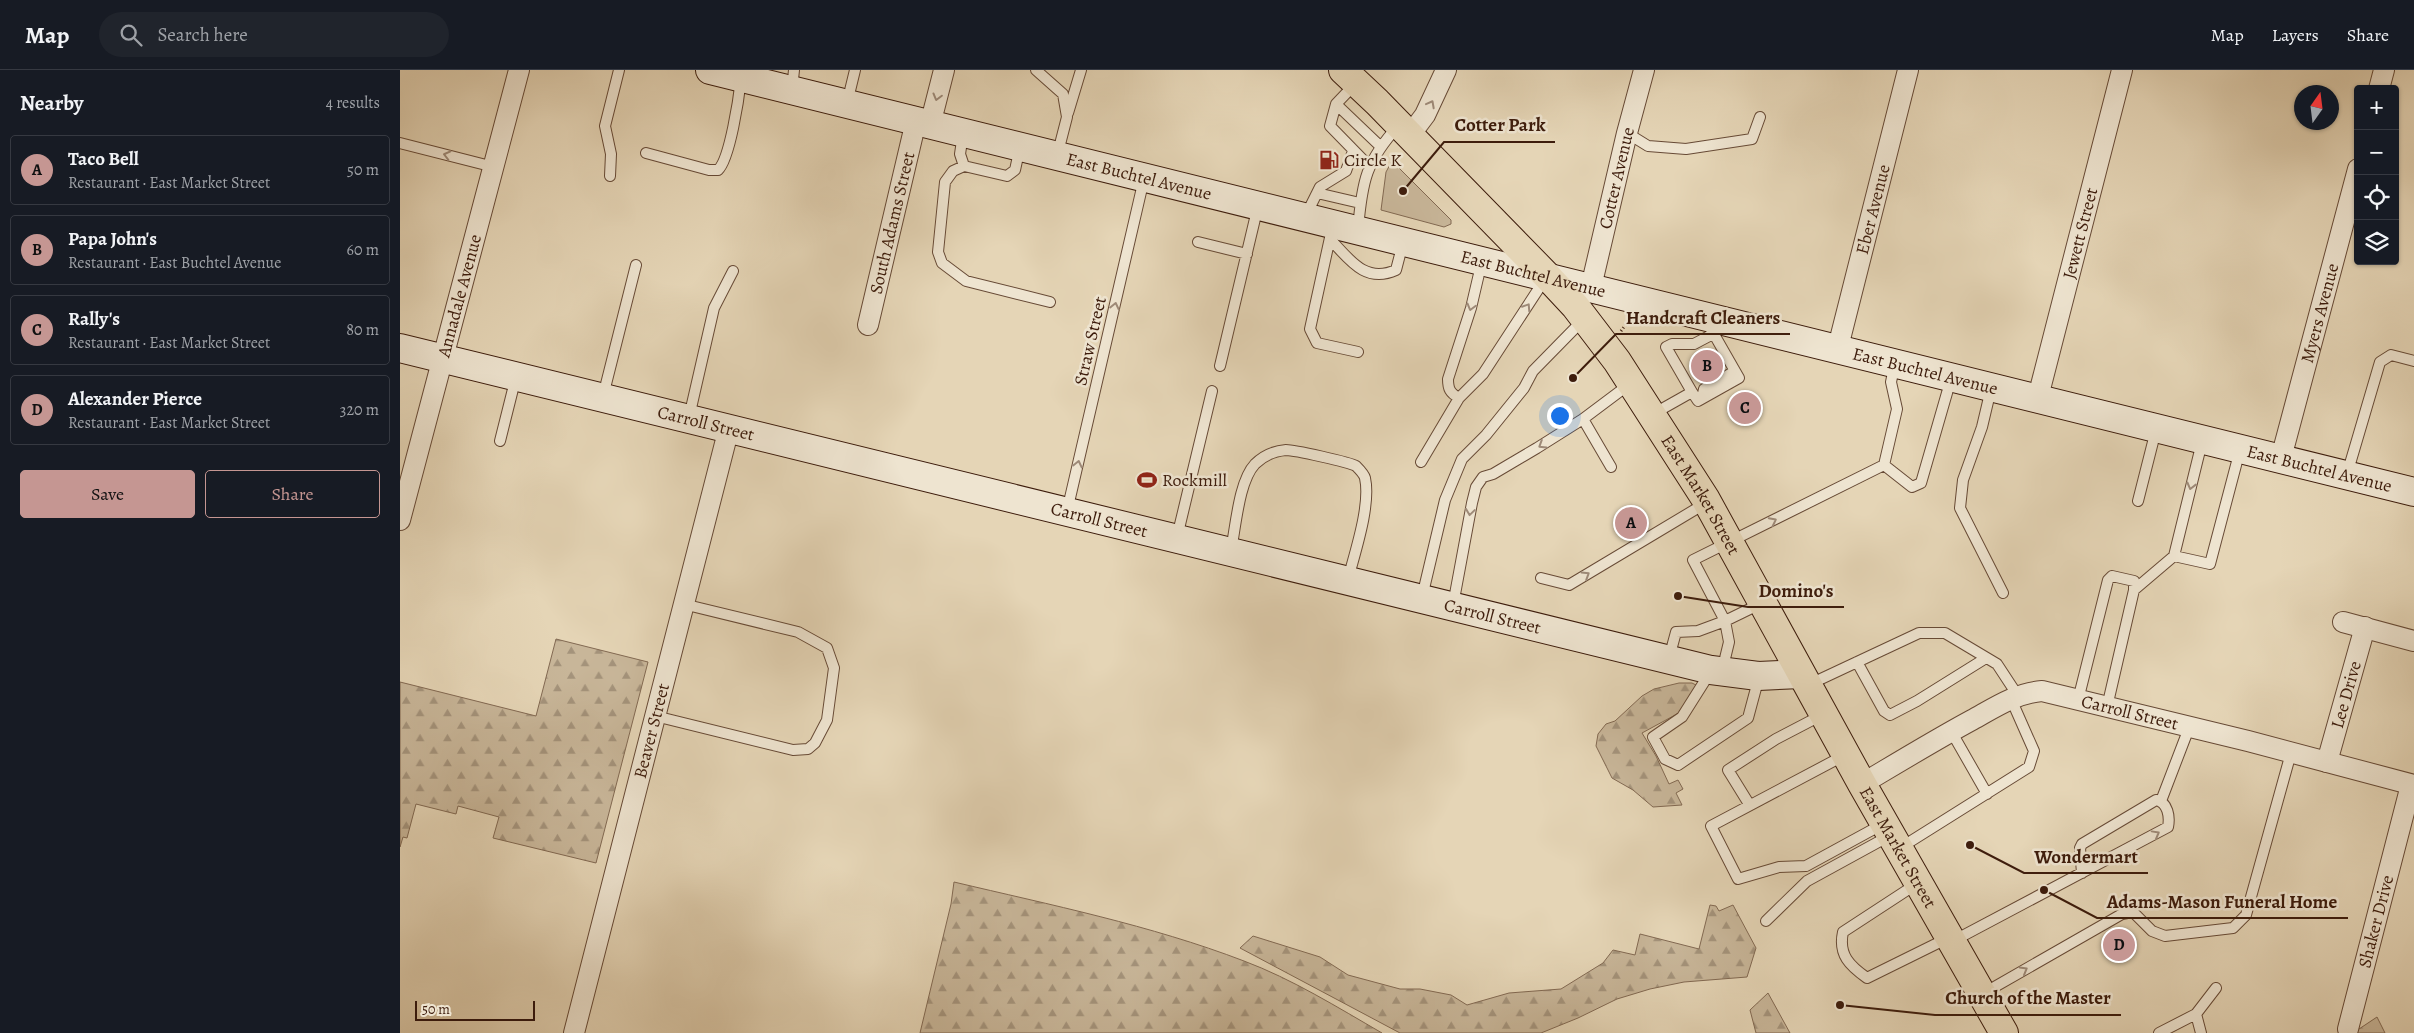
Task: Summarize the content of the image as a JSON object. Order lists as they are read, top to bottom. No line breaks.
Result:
{"streets":{"main road":["East Market Street"],"street":["East Buchtel Avenue","Cotter Avenue","Eber Avenue","South Adams Street","Jewett Street","Annadale Avenue","Myers Avenue","Carroll Street","Lee Drive","Beaver Street","Shaker Drive"],"lane":["Straw Street"]},"crossings":[["East Buchtel Avenue","Cotter Avenue"],["East Buchtel Avenue","Eber Avenue"],["East Buchtel Avenue","South Adams Street"],["East Buchtel Avenue","Jewett Street"],["East Buchtel Avenue","Myers Avenue"],["East Buchtel Avenue","Straw Street"],["East Buchtel Avenue","East Market Street"],["Annadale Avenue","Carroll Street"],["Straw Street","Carroll Street"],["Carroll Street","East Market Street"],["Carroll Street","Lee Drive"],["Carroll Street","Beaver Street"],["Carroll Street","Shaker Drive"]],"one_way":["Straw Street"],"places":{"fuel station":["Circle K"],"other":["Cotter Park","Handcraft Cleaners","Domino's","Wondermart","Adams-Mason Funeral Home","Church of the Master"],"sports":["Rockmill"]},"scale_bar":"50 m","north":"top","page":{"header":"Map","search":"Search here","nav":["Map","Layers","Share"],"heading":["Nearby","4 results"],"map_buttons":["+","−"],"list":[{"mark":"A","name":"Taco Bell","note":"Restaurant · East Market Street","value":"50 m"},{"mark":"B","name":"Papa John's","note":"Restaurant · East Buchtel Avenue","value":"60 m"},{"mark":"C","name":"Rally's","note":"Restaurant · East Market Street","value":"80 m"},{"mark":"D","name":"Alexander Pierce","note":"Restaurant · East Market Street","value":"320 m"}],"pins":["B","C","A","D"],"buttons":["Save","Share"],"scale":"50 m"}}
